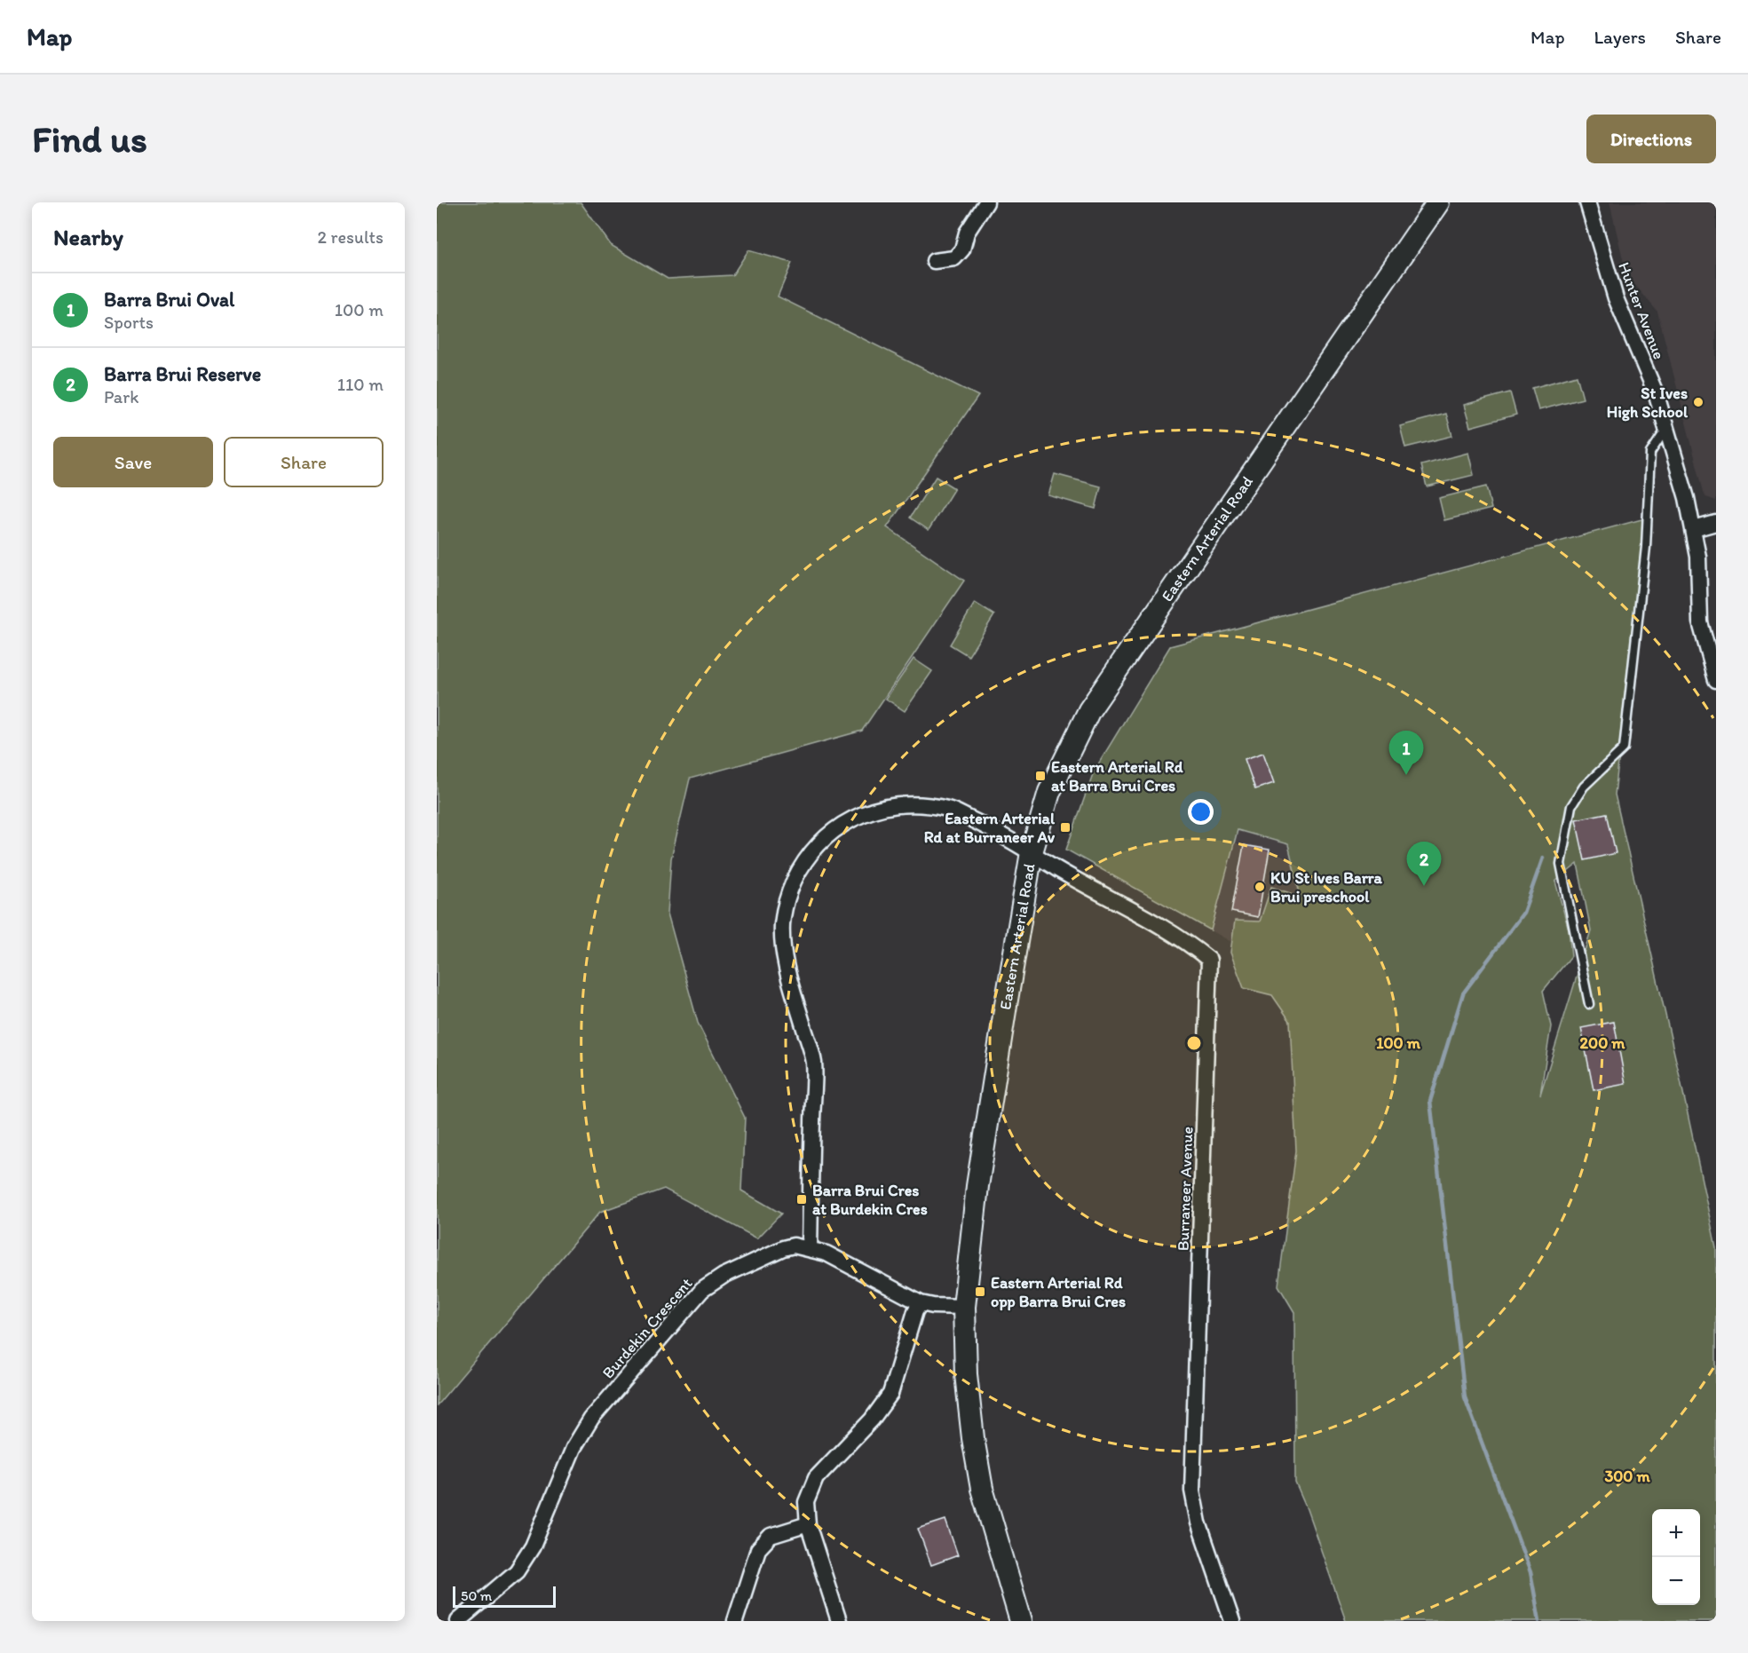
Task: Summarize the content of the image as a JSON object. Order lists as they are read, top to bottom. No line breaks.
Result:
{"streets":{"main road":["Eastern Arterial Road"],"street":["Hunter Avenue","Burraneer Avenue","Burdekin Crescent"]},"crossings":[["Eastern Arterial Road","Burraneer Avenue"],["Eastern Arterial Road","Burdekin Crescent"]],"places":{"other":["St Ives High School","KU St Ives Barra Brui preschool"],"transit":["Eastern Arterial Rd at Barra Brui Cres","Eastern Arterial Rd at Burraneer Av","Barra Brui Cres at Burdekin Cres","Eastern Arterial Rd opp Barra Brui Cres"]},"scale_bar":"50 m","page":{"header":"Map","nav":["Map","Layers","Share"],"buttons":["Directions",["Save","Share"]],"title":"Find us","heading":["Nearby","2 results"],"list":[{"mark":"1","name":"Barra Brui Oval","note":"Sports","value":"100 m"},{"mark":"2","name":"Barra Brui Reserve","note":"Park","value":"110 m"}],"pins":["1","2"],"map_buttons":["+","−"],"scale":"50 m"},"rings":["100 m","200 m","300 m"]}
